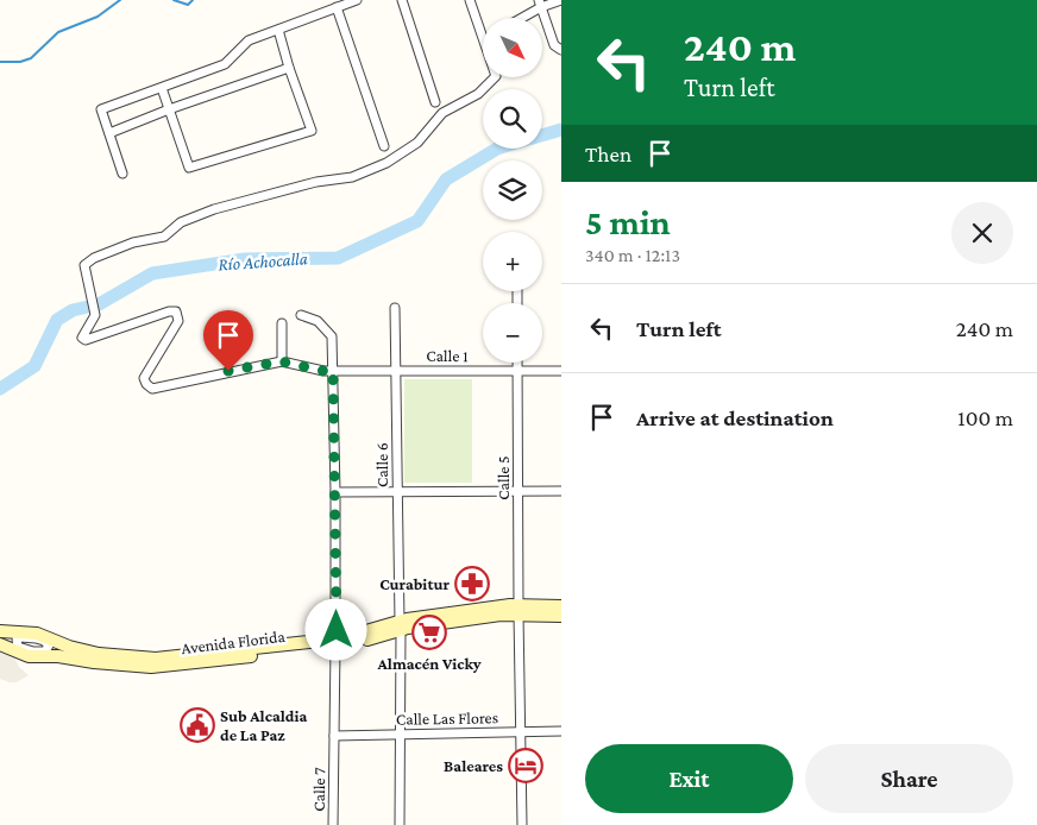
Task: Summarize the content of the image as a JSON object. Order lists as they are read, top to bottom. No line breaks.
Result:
{"streets":{"main road":["Avenida Florida"],"street":["Calle 1","Calle 6","Calle 5","Calle Las Flores","Calle 7"]},"crossings":[["Calle 1","Calle 6"],["Calle 1","Calle 5"],["Calle 1","Calle 7"],["Calle 6","Avenida Florida"],["Calle 6","Calle Las Flores"],["Calle 5","Avenida Florida"],["Calle 5","Calle Las Flores"],["Avenida Florida","Calle 7"],["Calle Las Flores","Calle 7"]],"water":["Río Achocalla"],"places":{"pharmacy":["Curabitur"],"supermarket":["Almacén Vicky"],"public building":["Sub Alcaldia de La Paz"],"hotel":["Baleares"]},"north":"bottom right","page":{"turn":["240 m","Turn left"],"map_buttons":["+","−"],"then":"Then","heading":["5 min","340 m · 12:13"],"list":[{"name":"Turn left","value":"240 m"},{"name":"Arrive at destination","value":"100 m"}],"buttons":["Exit","Share"]}}
